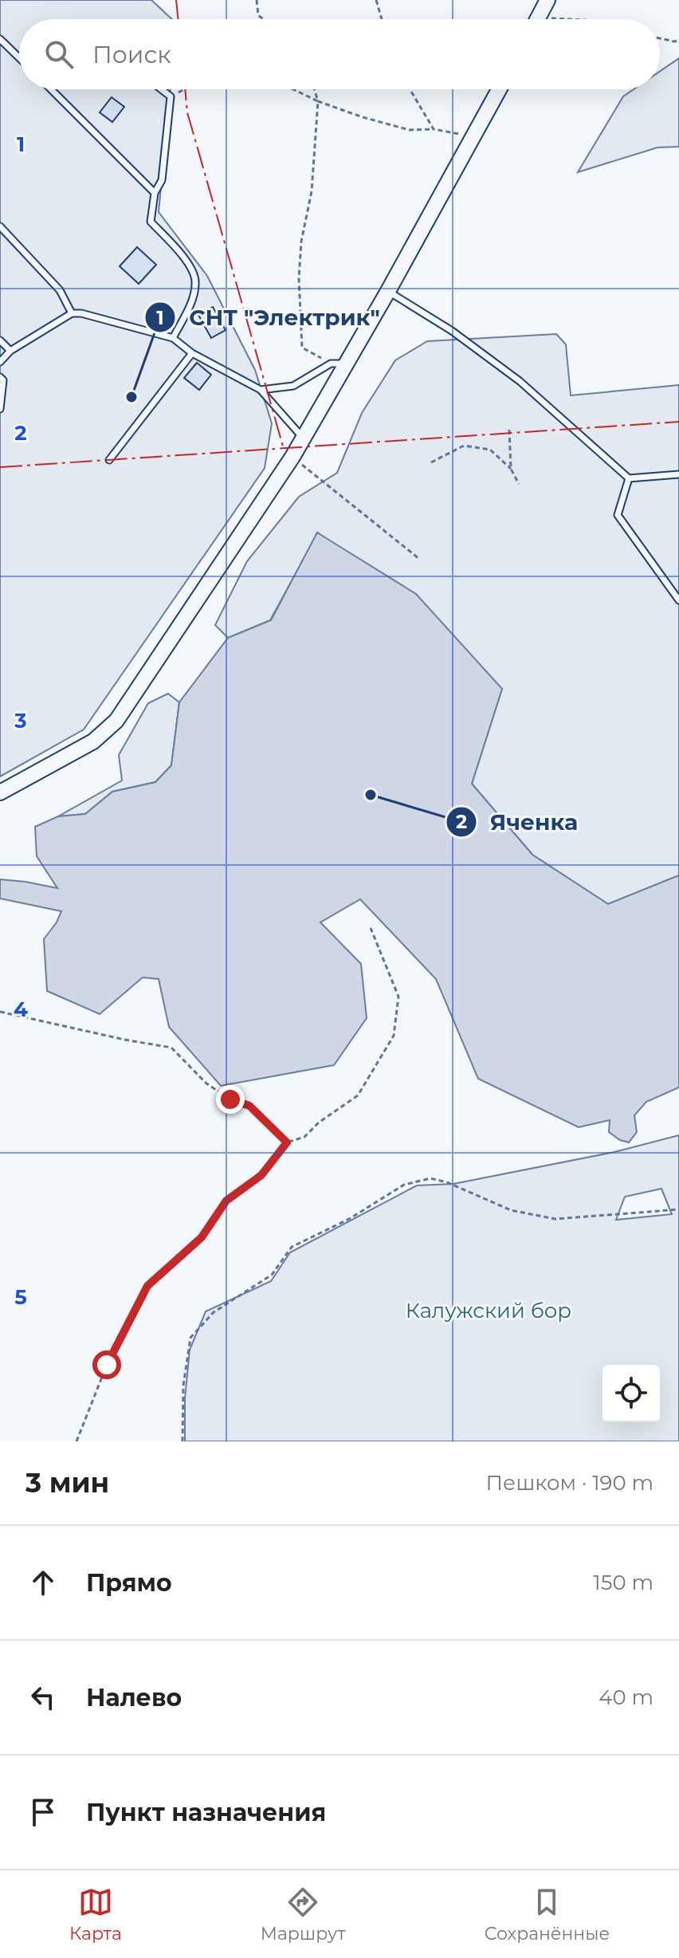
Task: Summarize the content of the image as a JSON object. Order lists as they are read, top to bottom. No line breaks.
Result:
{"parks":["Калужский бор"],"places":["СНТ \"Электрик\"","Яченка"],"page":{"search":"Поиск","heading":["3 мин","Пешком · 190 m"],"list":[["Прямо","150 m"],["Налево","40 m"],"Пункт назначения"],"nav":["Карта","Маршрут","Сохранённые"]},"grid":{"rows":["1","2","3","4","5"]}}
